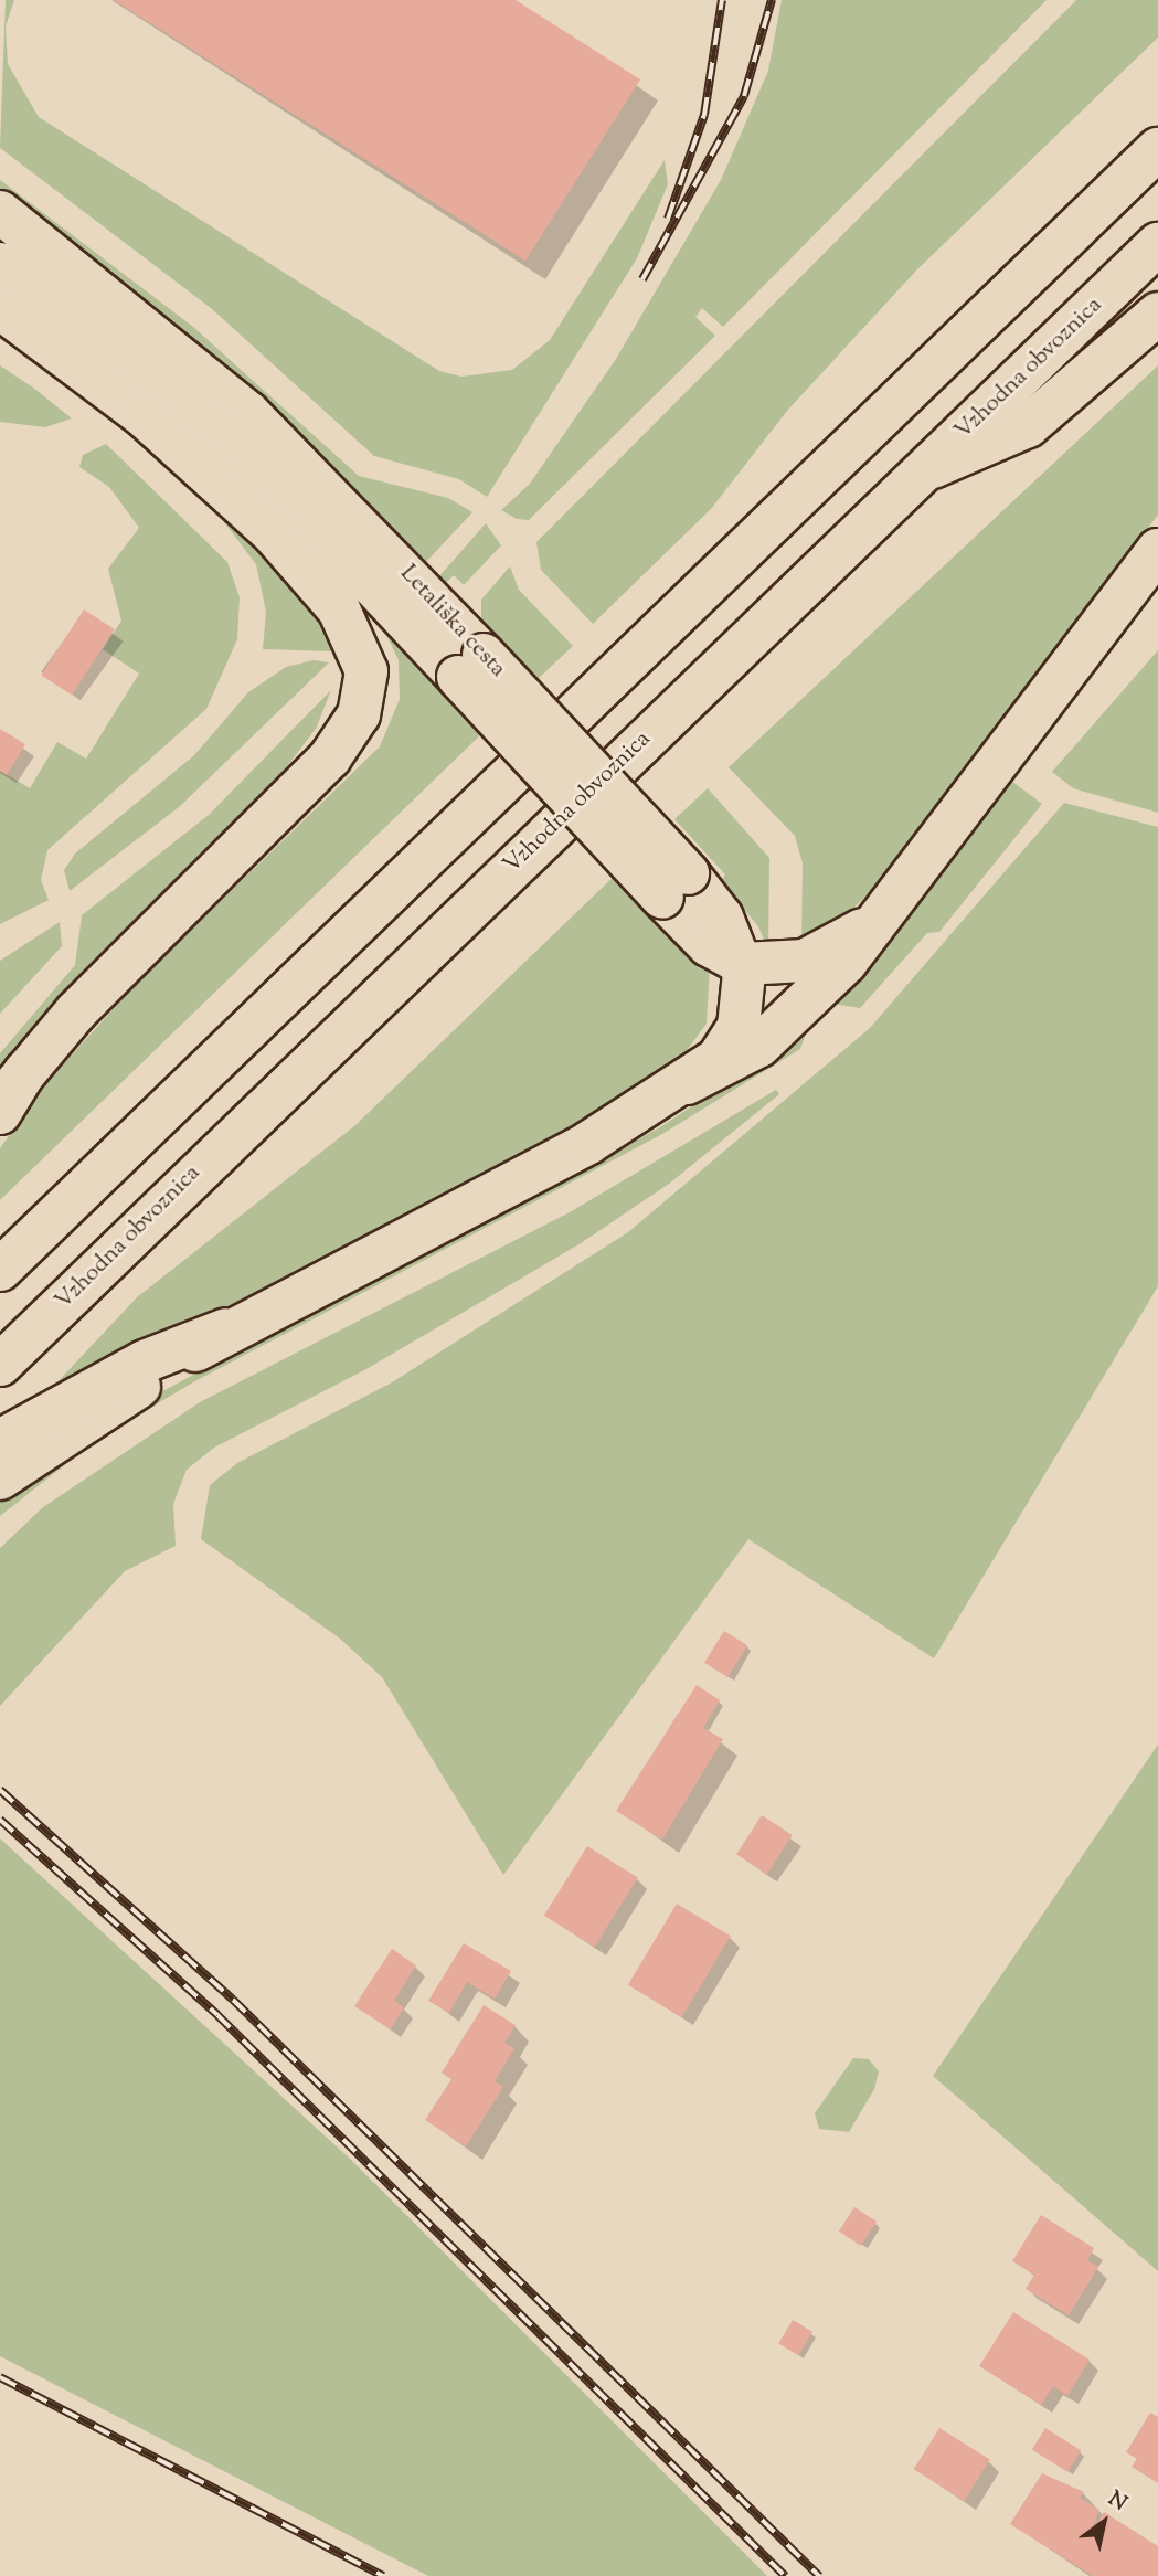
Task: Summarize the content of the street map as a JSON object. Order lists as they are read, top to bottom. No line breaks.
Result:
{"streets":{"main road":["Vzhodna obvoznica","Letališka cesta"]},"north":"top right"}
